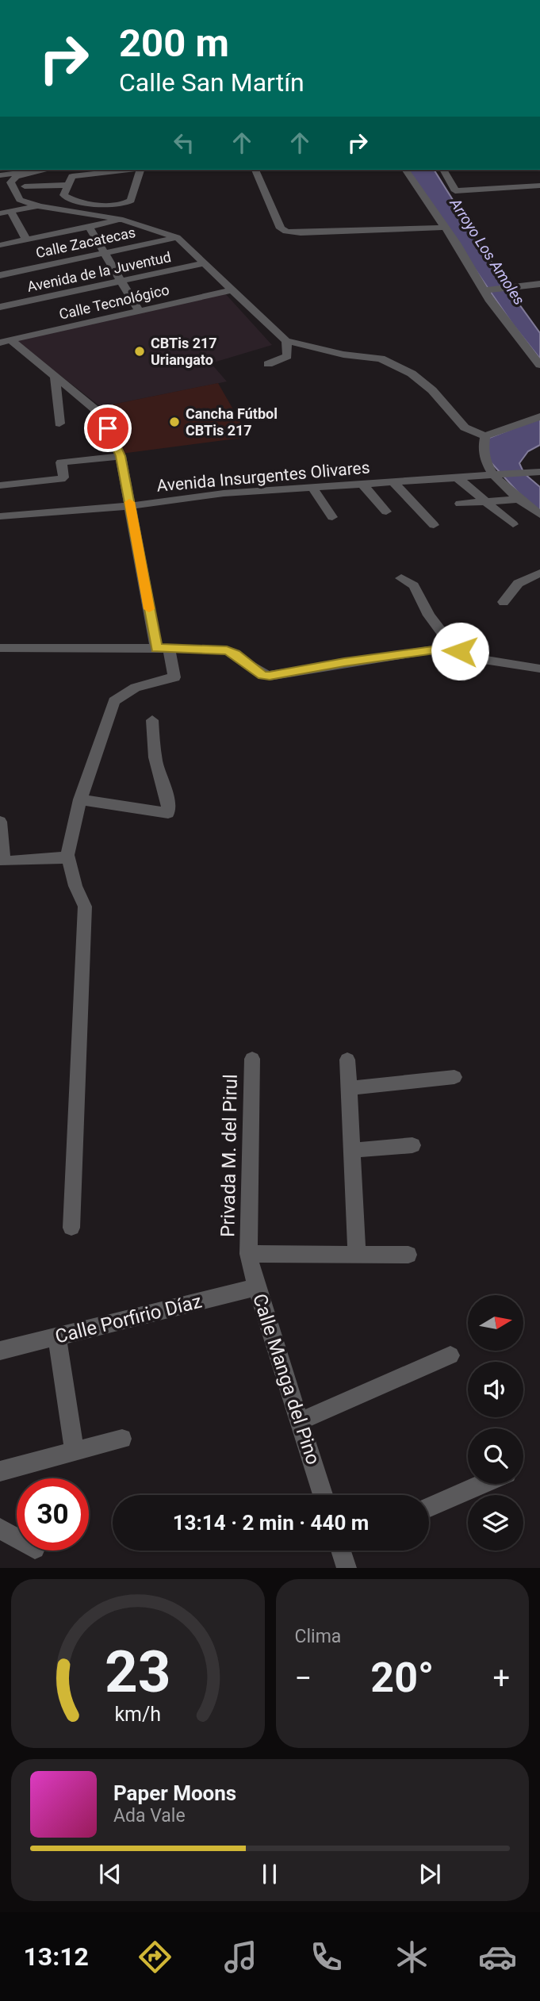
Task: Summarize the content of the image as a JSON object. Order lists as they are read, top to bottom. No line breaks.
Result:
{"streets":{"street":["Calle Zacatecas","Avenida de la Juventud","Calle Tecnológico","Avenida Insurgentes Olivares","Privada M. del Pirul","Calle Porfirio Díaz","Calle Manga del Pino"]},"crossings":[["Privada M. del Pirul","Calle Manga del Pino"],["Calle Porfirio Díaz","Calle Manga del Pino"]],"water":["Arroyo Los Amoles"],"places":["CBTis 217 Uriangato","Cancha Fútbol CBTis 217"],"north":"right","page":{"turn":["200 m","Calle San Martín"],"limit":"30","trip":"13:14 · 2 min · 440 m","tile":"Clima","heat":["−","20°","+"],"song":["Paper Moons","Ada Vale"],"tabs":"13:12","gauge":["23","km/h"]}}
